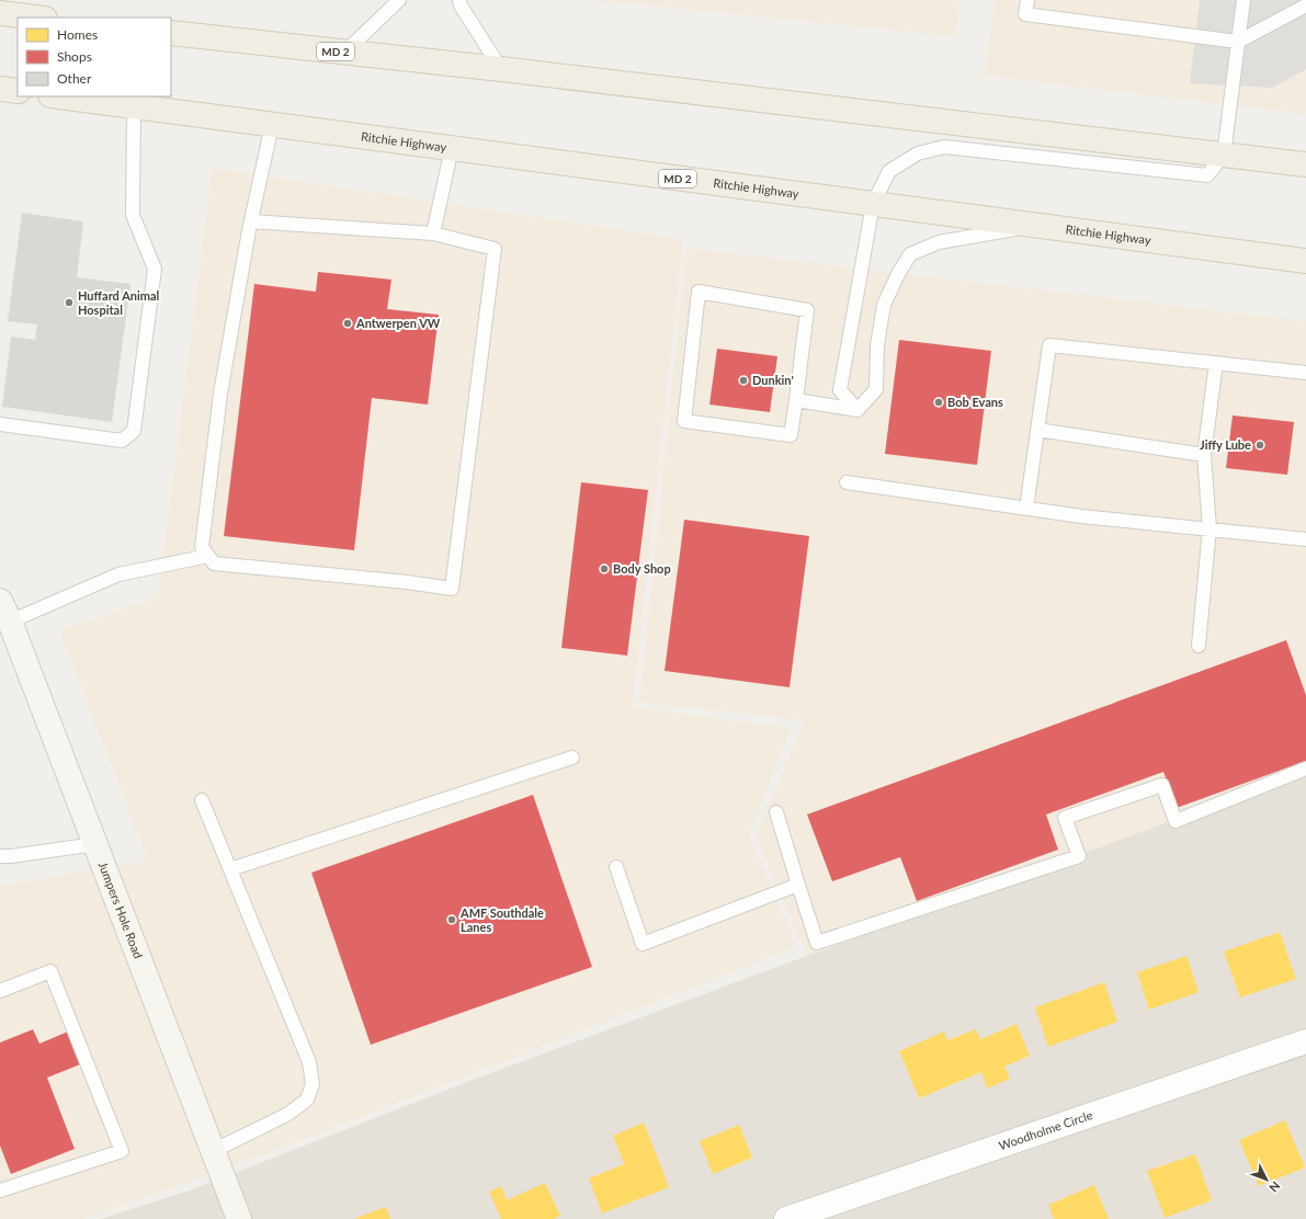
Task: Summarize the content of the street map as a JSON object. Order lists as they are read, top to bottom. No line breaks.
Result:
{"streets":{"main road":["MD 2","Ritchie Highway","Jumpers Hole Road"],"street":["Woodholme Circle"]},"places":["Huffard Animal Hospital","Antwerpen VW","Dunkin'","Bob Evans","Jiffy Lube","Body Shop","AMF Southdale Lanes"],"legend":["Homes","Shops","Other"],"north":"bottom right"}
